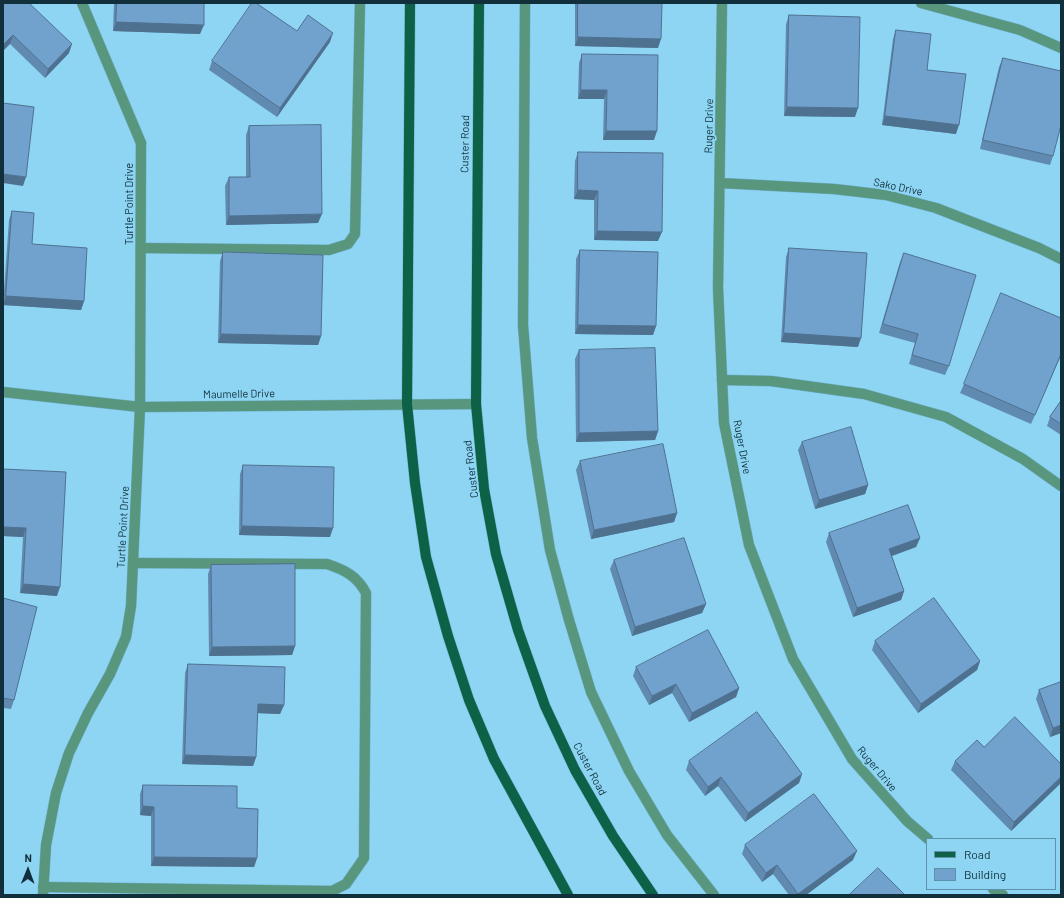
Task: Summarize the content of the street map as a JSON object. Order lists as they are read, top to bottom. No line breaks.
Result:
{"streets":{"main road":["Custer Road"],"street":["Ruger Drive","Sako Drive","Turtle Point Drive","Maumelle Drive"]},"crossings":[["Ruger Drive","Sako Drive"],["Custer Road","Maumelle Drive"],["Turtle Point Drive","Maumelle Drive"]],"legend":["Road","Building"],"north":"top"}
